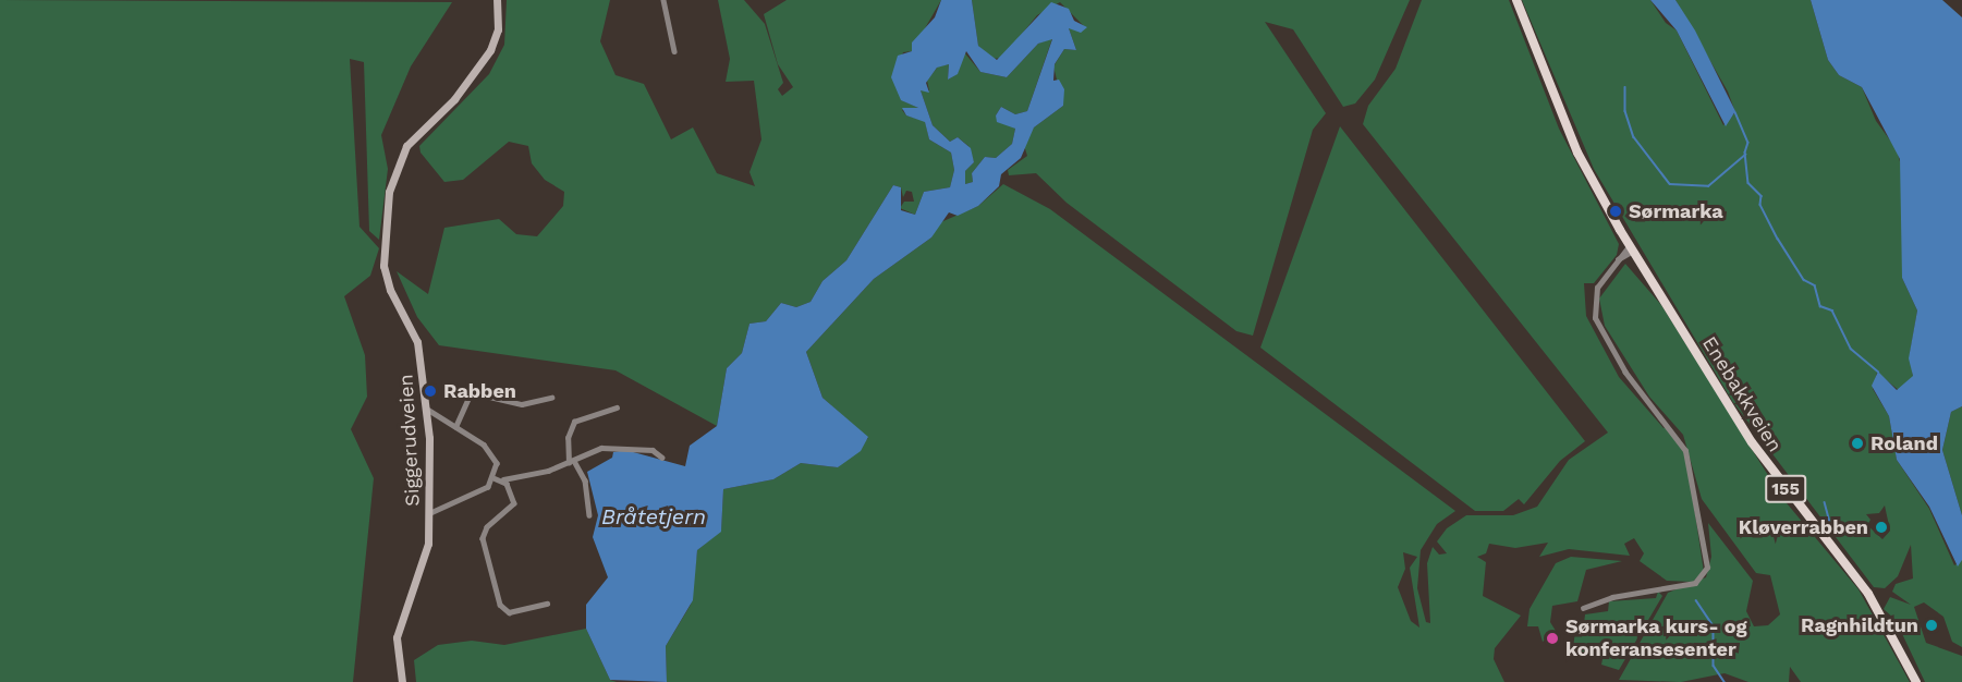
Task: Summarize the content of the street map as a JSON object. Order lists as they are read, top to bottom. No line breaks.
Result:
{"streets":{"main road":["Enebakkveien","Siggerudveien","155"]},"water":["Bråtetjern"],"places":["Sørmarka","Rabben","Roland","Kløverrabben","Ragnhildtun","Sørmarka kurs- og konferansesenter"]}
